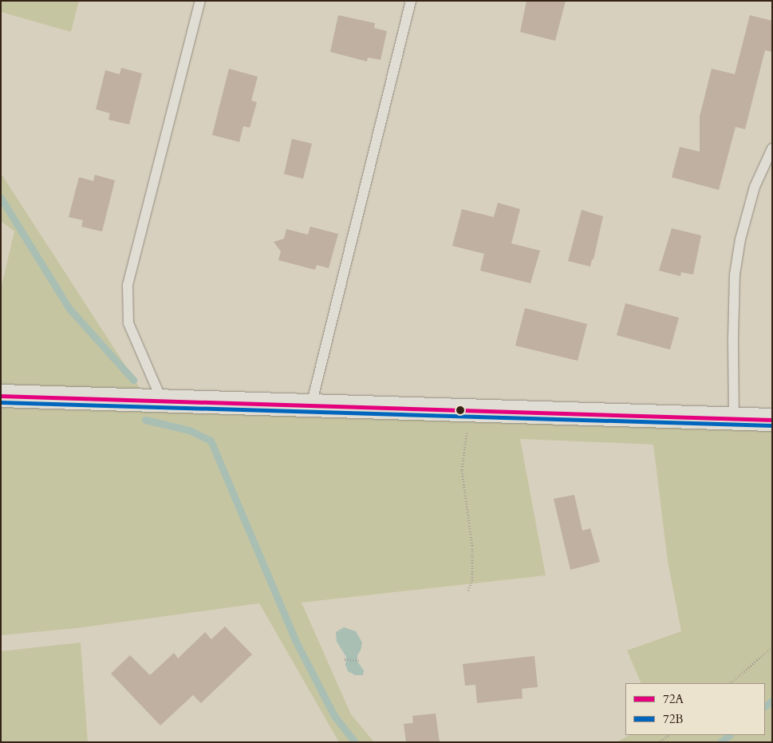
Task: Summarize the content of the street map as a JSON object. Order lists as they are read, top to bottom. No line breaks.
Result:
{"lines":["transit line 72A","transit line 72B"],"legend":["72A","72B"]}
